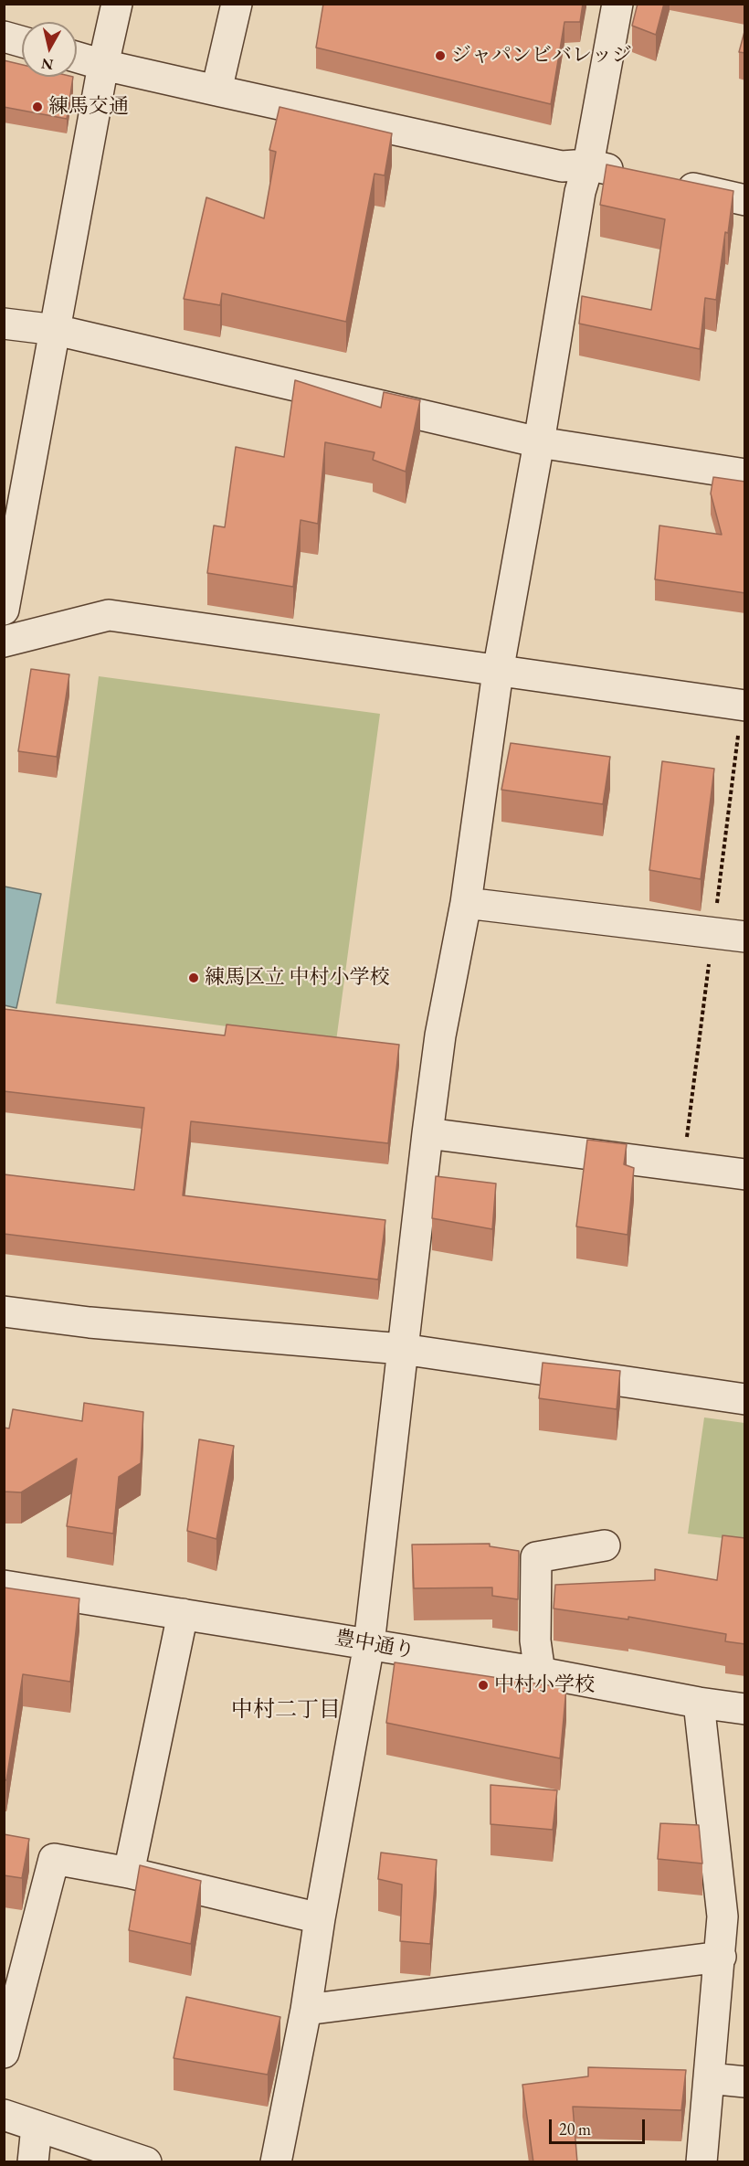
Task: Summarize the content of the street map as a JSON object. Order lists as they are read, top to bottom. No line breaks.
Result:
{"streets":{"street":["豊中通り"]},"districts":["中村二丁目"],"places":["ジャパンビバレッジ","練馬交通","練馬区立 中村小学校","中村小学校"],"scale_bar":"20 m","north":"bottom"}
